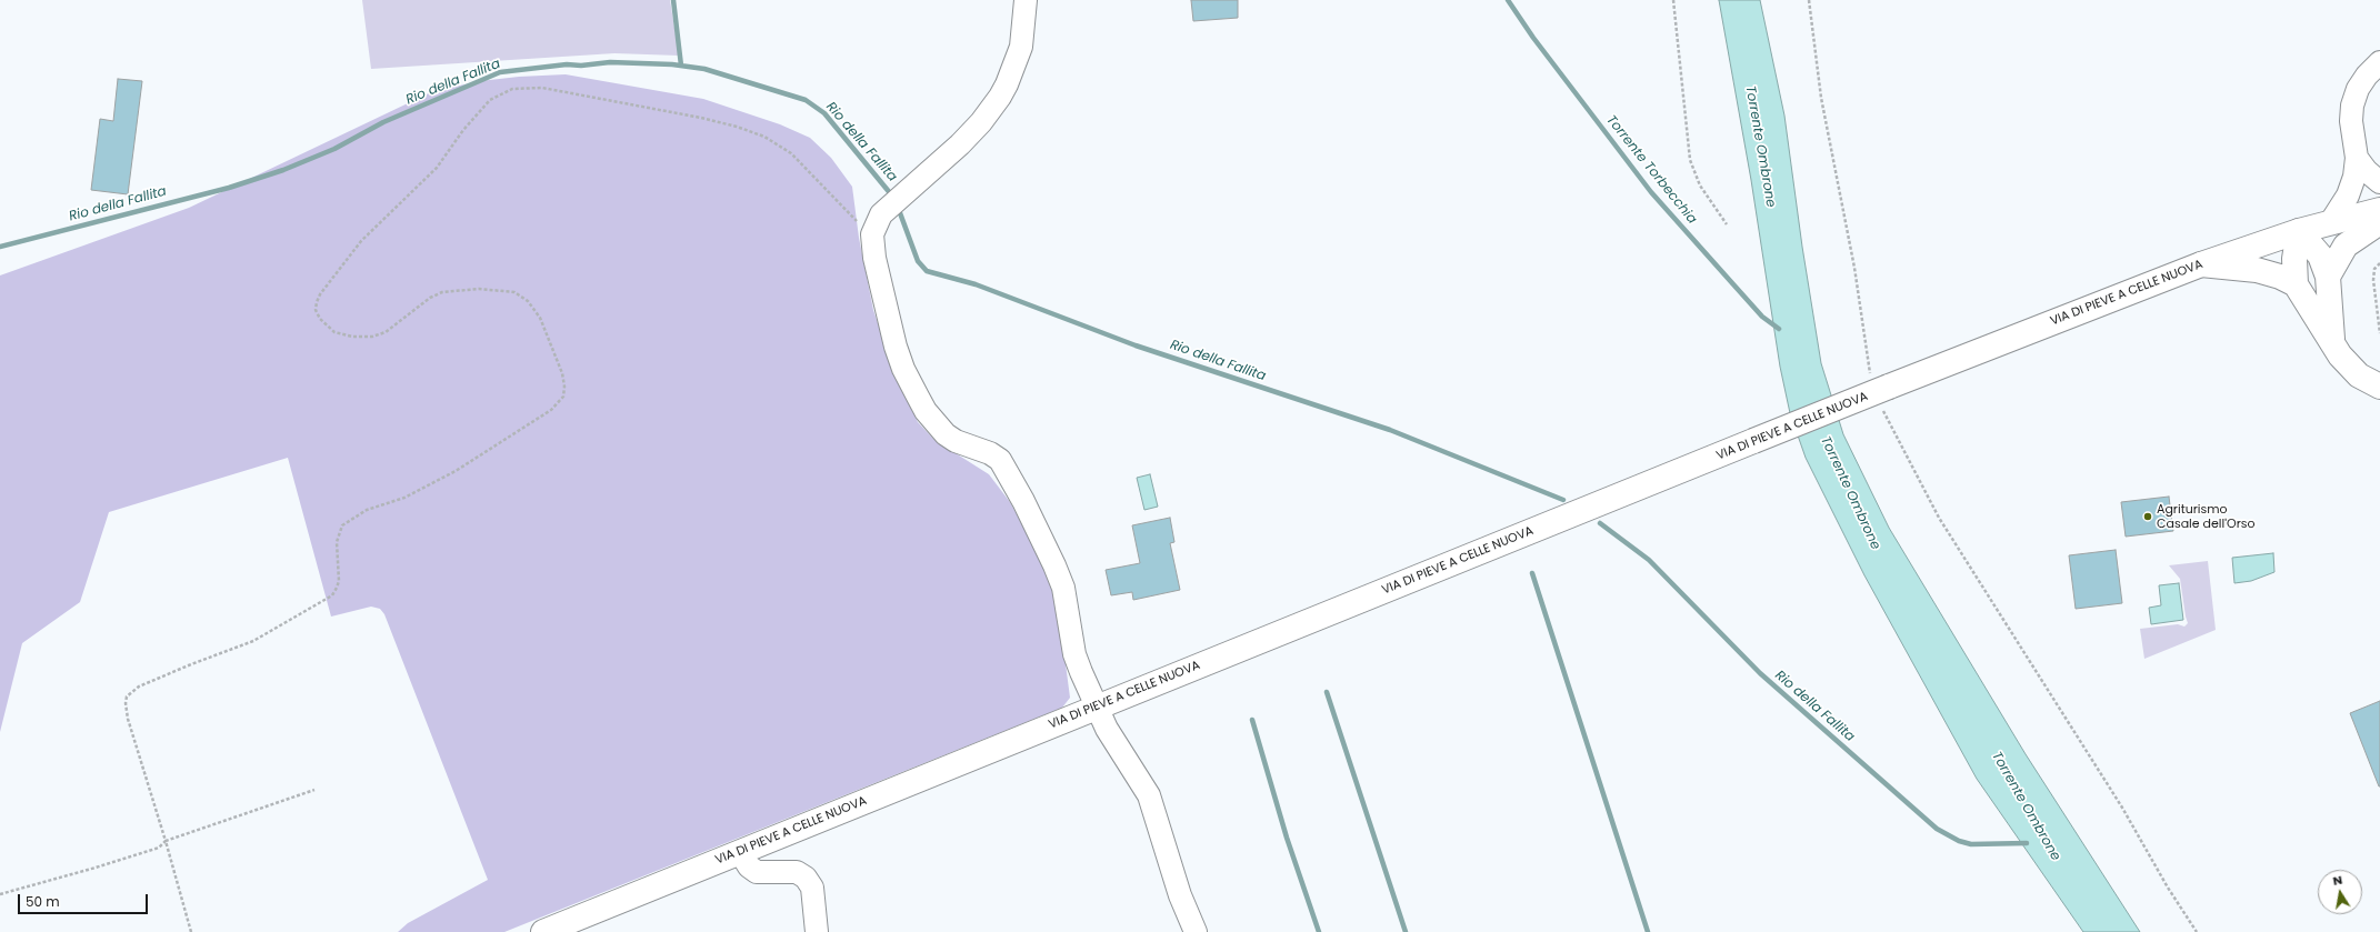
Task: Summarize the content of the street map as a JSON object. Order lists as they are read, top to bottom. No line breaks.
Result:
{"streets":{"main road":["VIA DI PIEVE A CELLE NUOVA"]},"water":["Rio della Fallita","Torrente Ombrone","Torrente Torbecchia"],"places":["Agriturismo Casale dell'Orso"],"scale_bar":"50 m","north":"top"}
